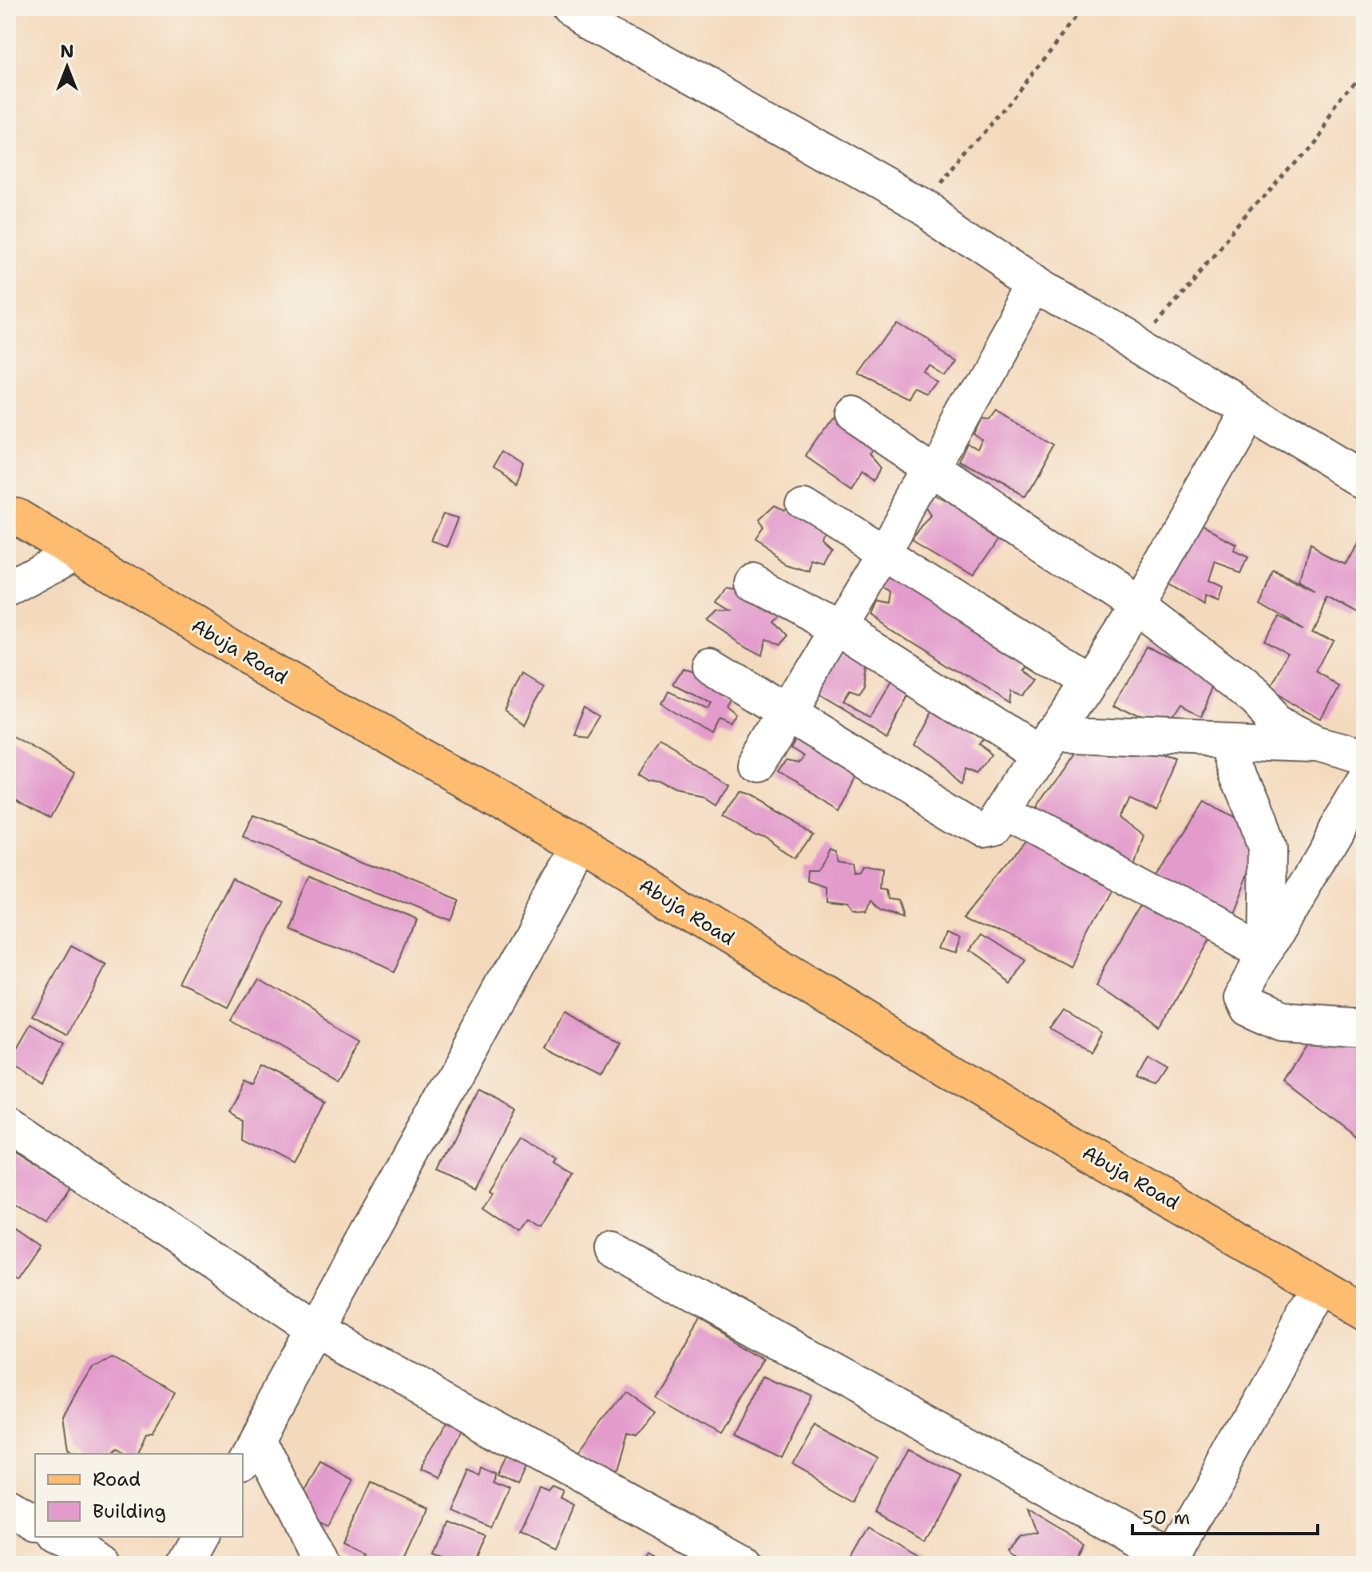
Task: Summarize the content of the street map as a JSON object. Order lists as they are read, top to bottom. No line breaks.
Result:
{"streets":{"main road":["Abuja Road"]},"legend":["Road","Building"],"scale_bar":"50 m","north":"top"}
